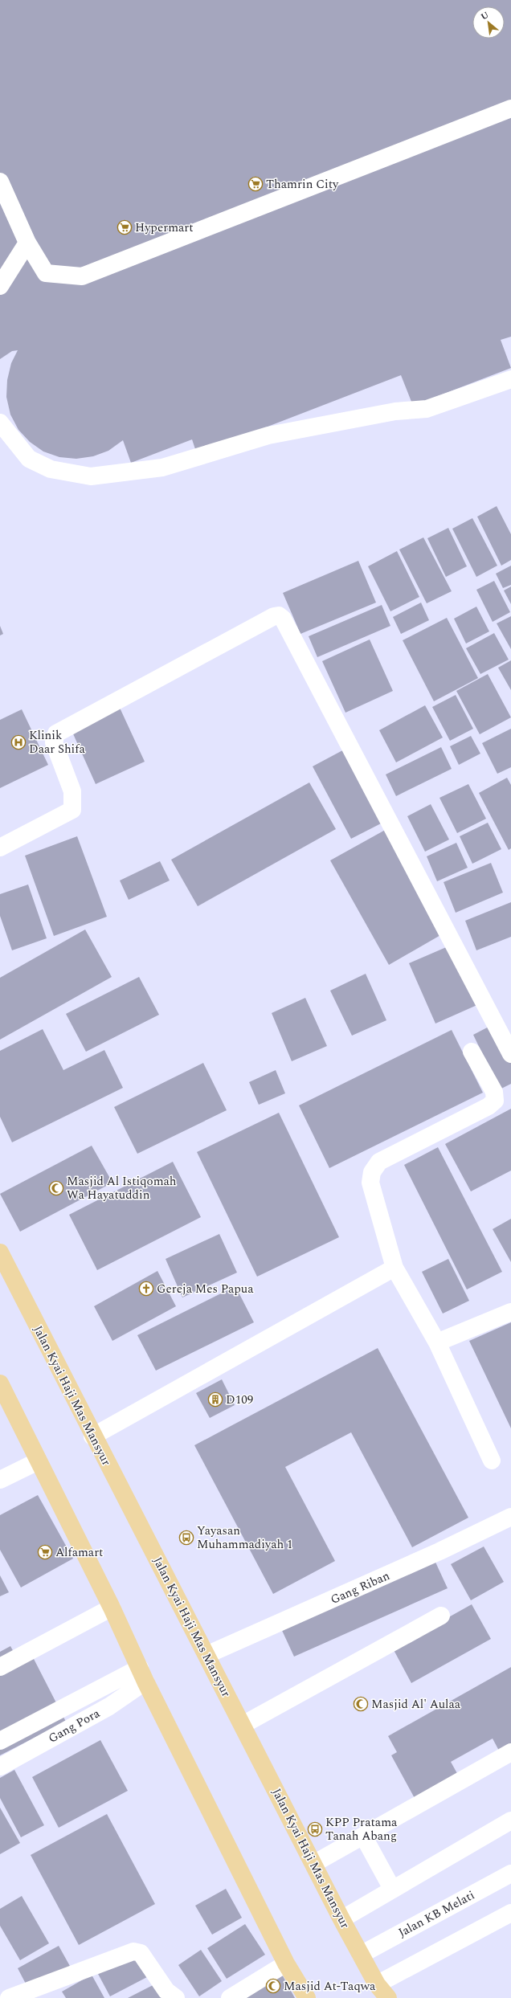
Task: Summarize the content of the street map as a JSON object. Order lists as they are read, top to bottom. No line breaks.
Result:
{"streets":{"main road":["Jalan Kyai Haji Mas Mansyur"],"street":["Gang Riban","Gang Pora","Jalan KB Melati"]},"crossings":[["Jalan Kyai Haji Mas Mansyur","Gang Riban"],["Jalan Kyai Haji Mas Mansyur","Jalan KB Melati"]],"places":{"supermarket":["Thamrin City","Hypermart","Alfamart"],"hospital":["Klinik Daar Shifa"],"mosque":["Masjid Al Istiqomah Wa Hayatuddin","Masjid Al' Aulaa","Masjid At-Taqwa"],"church":["Gereja Mes Papua"],"building":["D109"],"bus stop":["Yayasan Muhammadiyah 1","KPP Pratama Tanah Abang"]},"north":"top left"}
